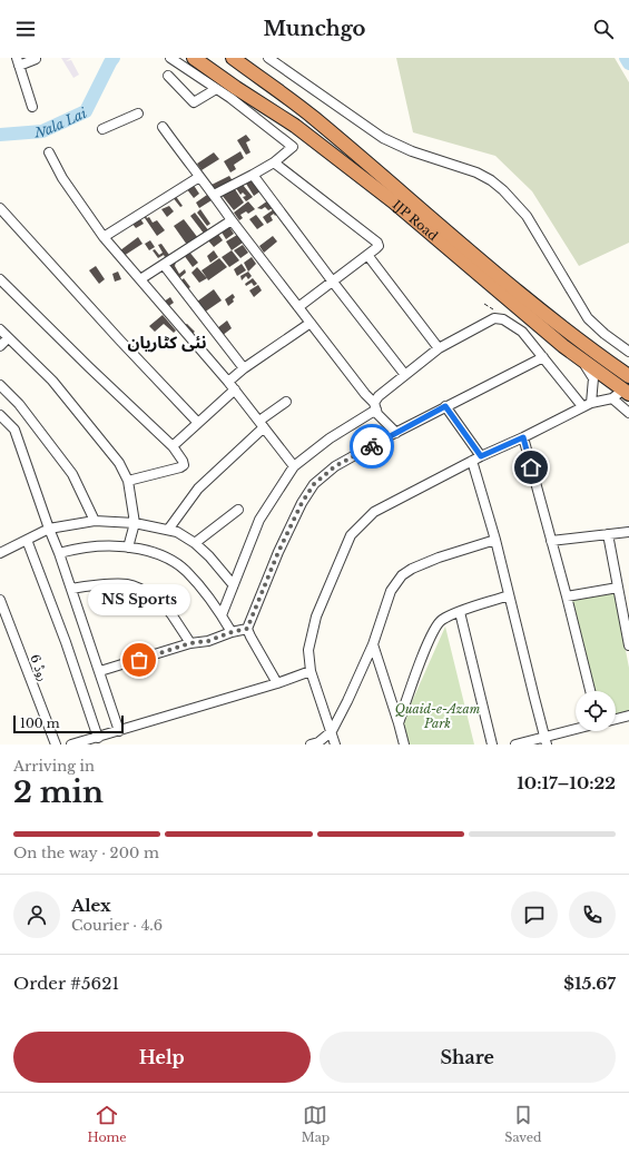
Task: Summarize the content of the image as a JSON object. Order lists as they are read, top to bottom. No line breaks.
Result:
{"streets":{"highway":["IJP Road"],"street":["روڈ 6"]},"districts":["نئی کٹاریان"],"water":["Nala Lai"],"parks":["Quaid-e-Azam Park"],"places":["NS Sports"],"scale_bar":"100 m","page":{"header":"Munchgo","bubble":"NS Sports","scale":"100 m","heading":["2 min","Arriving in","10:17–10:22"],"panel":["Alex","Courier · 4.6","Order #5621","$15.67"],"bar":"On the way · 200 m","buttons":["Help","Share"],"tabs":["Home","Map","Saved"]}}
